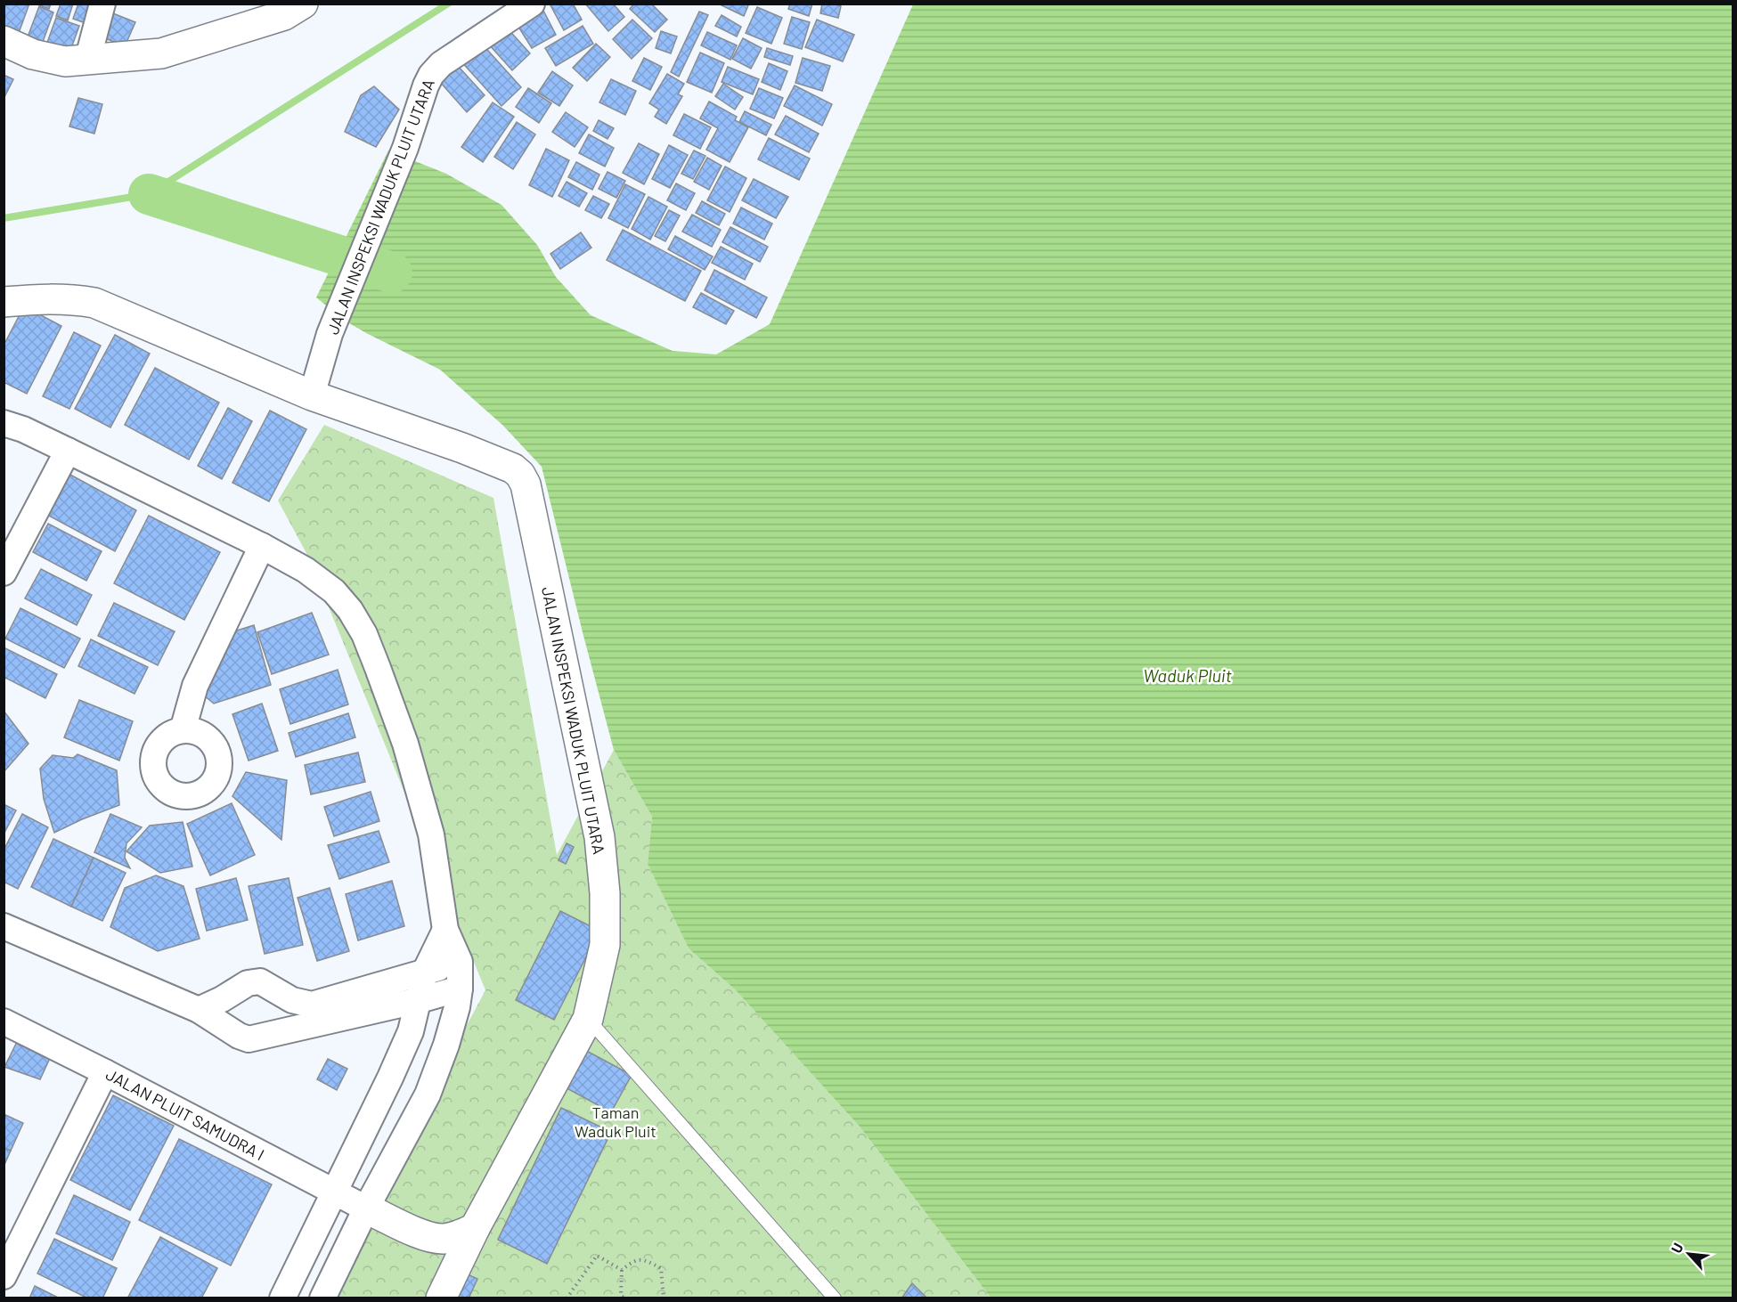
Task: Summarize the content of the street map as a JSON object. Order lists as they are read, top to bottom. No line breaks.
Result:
{"streets":{"street":["JALAN INSPEKSI WADUK PLUIT UTARA","JALAN PLUIT SAMUDRA I"]},"water":["Waduk Pluit"],"parks":["Taman Waduk Pluit"],"north":"top left"}
